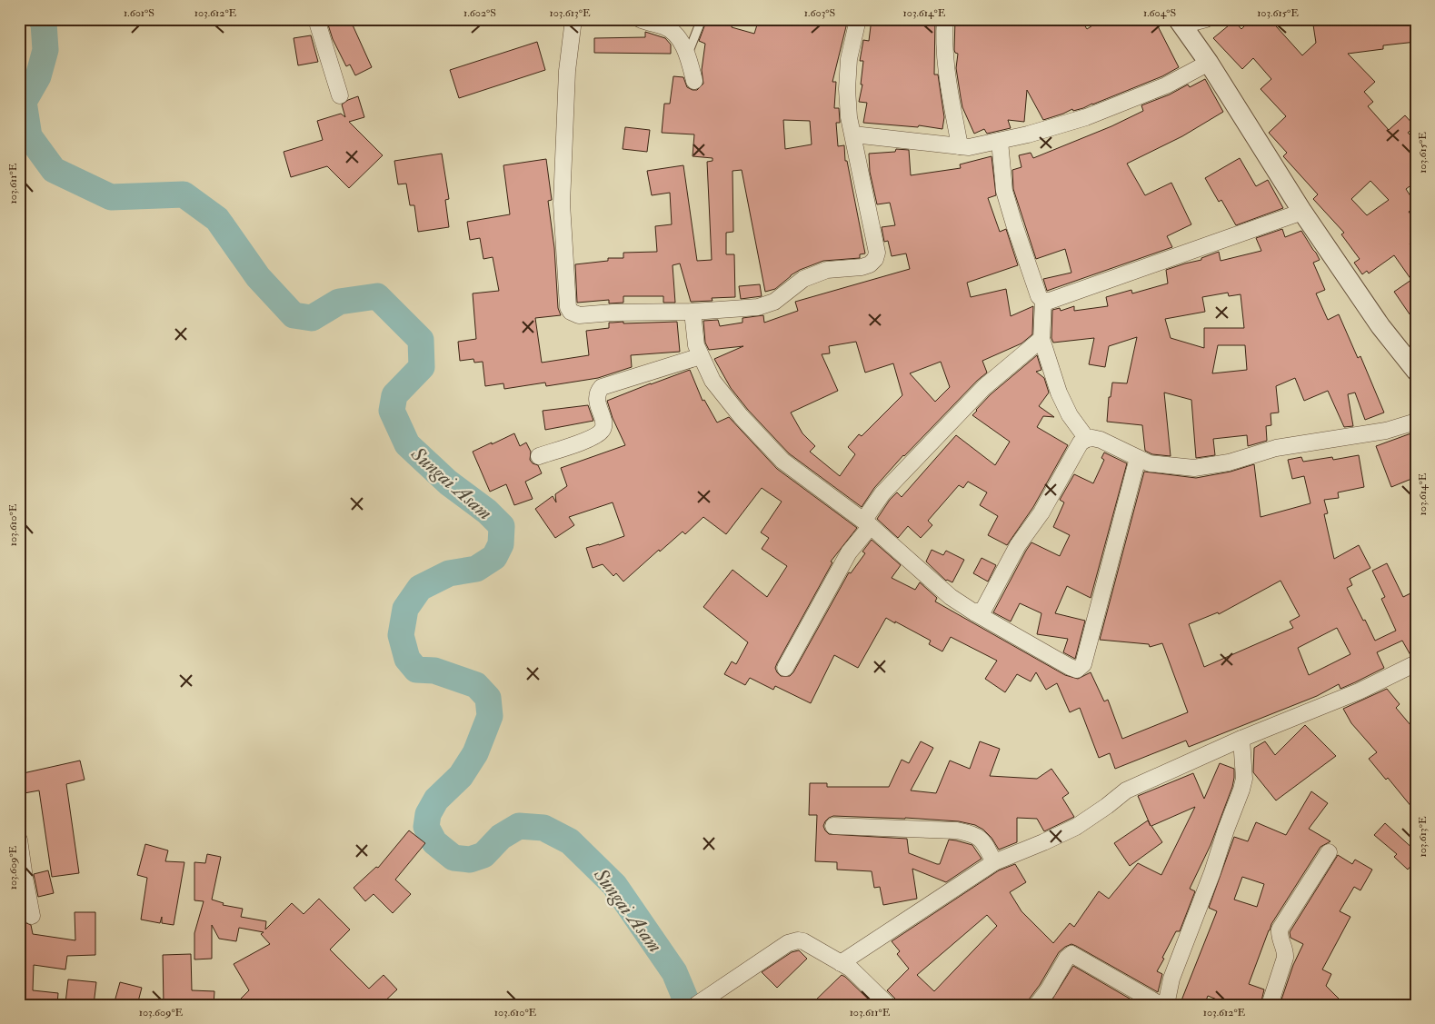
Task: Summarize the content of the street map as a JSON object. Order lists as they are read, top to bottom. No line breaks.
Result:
{"water":["Sungai Asam"],"coordinates":["1.601°S","103.612°E","1.602°S","103.613°E","1.603°S","103.614°E","1.604°S","103.615°E","103.611°E","103.610°E","103.609°E"]}
